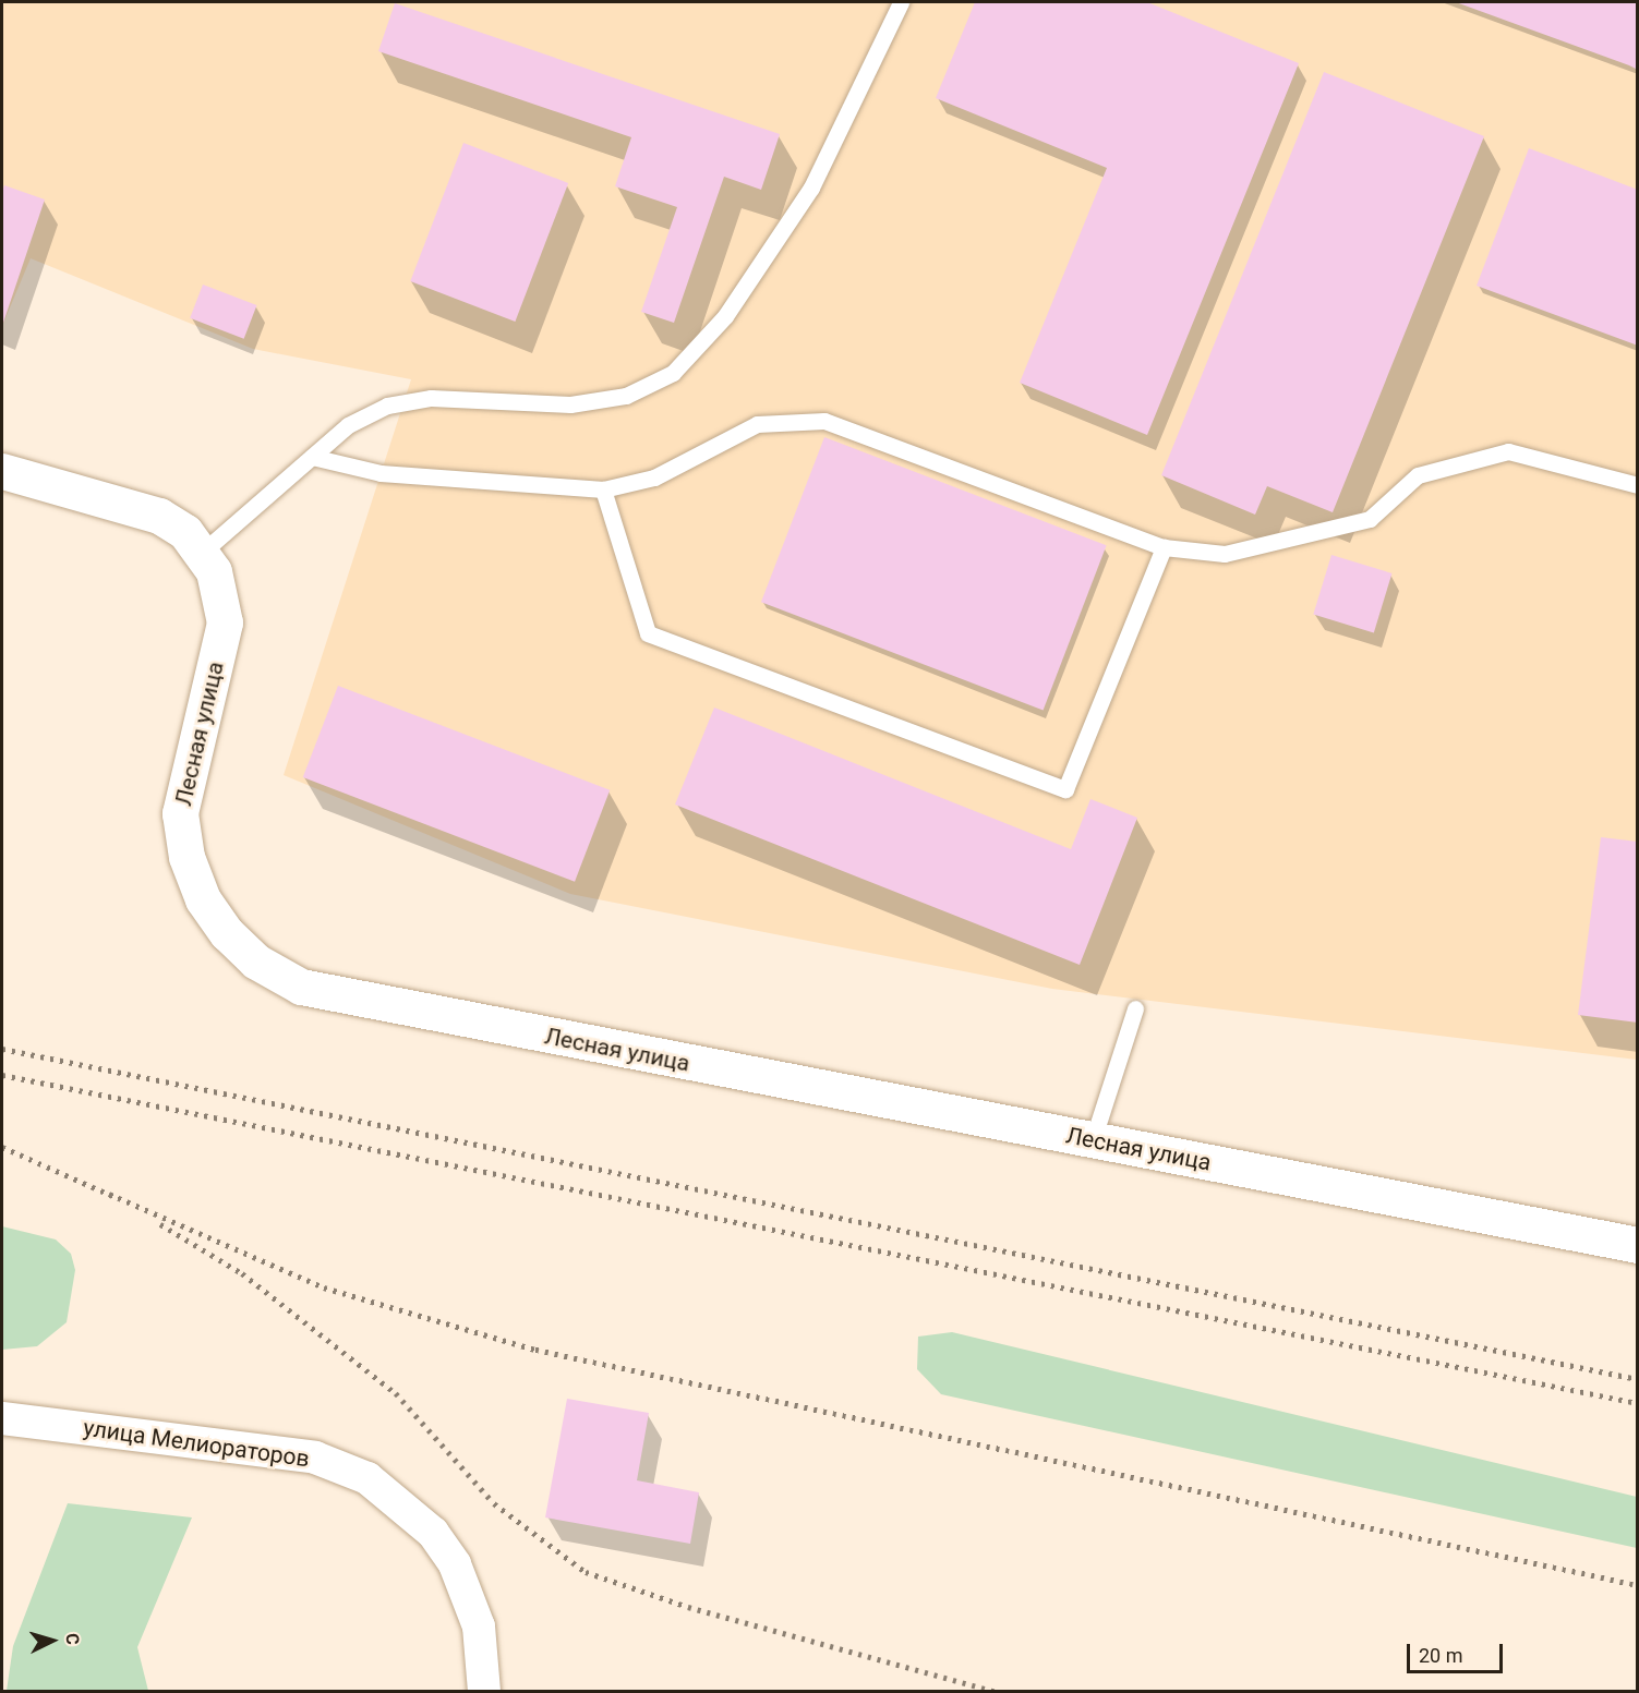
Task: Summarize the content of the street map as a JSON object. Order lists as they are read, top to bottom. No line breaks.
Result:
{"streets":{"street":["Лесная улица","улица Мелиораторов"]},"scale_bar":"20 m","north":"right"}
